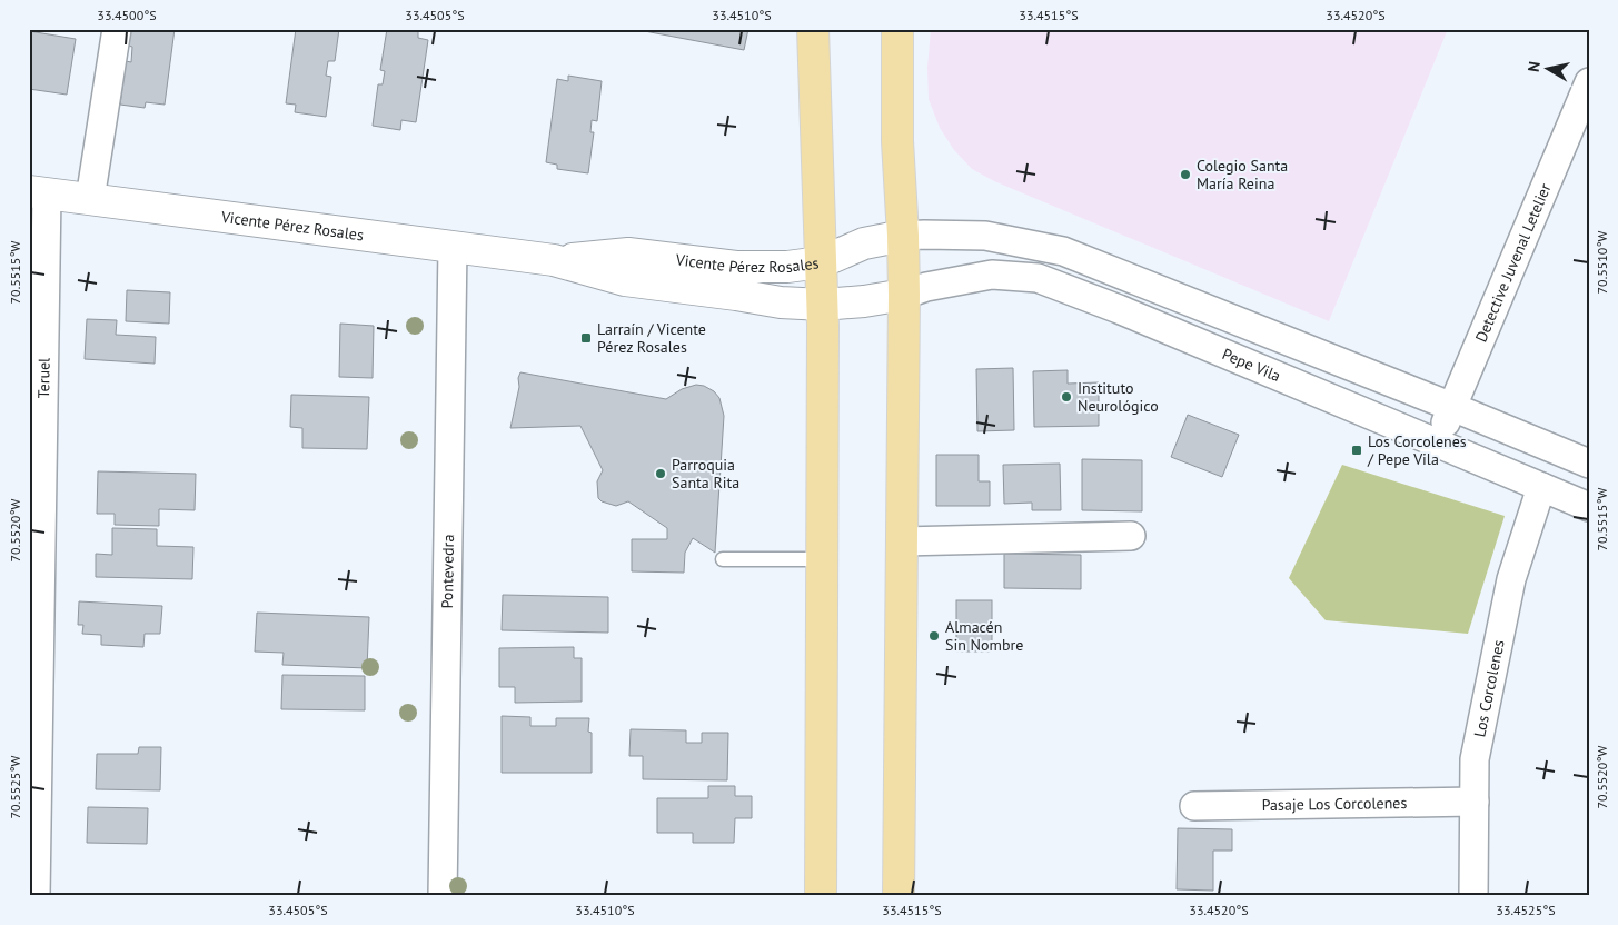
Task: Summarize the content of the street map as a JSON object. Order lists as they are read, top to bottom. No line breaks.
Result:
{"streets":{"street":["Vicente Pérez Rosales","Detective Juvenal Letelier","Pepe Vila","Teruel","Pontevedra","Los Corcolenes","Pasaje Los Corcolenes"]},"crossings":[["Vicente Pérez Rosales","Pepe Vila"],["Vicente Pérez Rosales","Teruel"],["Vicente Pérez Rosales","Pontevedra"],["Detective Juvenal Letelier","Pepe Vila"],["Pepe Vila","Los Corcolenes"],["Los Corcolenes","Pasaje Los Corcolenes"]],"places":{"other":["Colegio Santa María Reina","Instituto Neurológico","Parroquia Santa Rita","Almacén Sin Nombre"],"transit":["Larraín / Vicente Pérez Rosales","Los Corcolenes / Pepe Vila"]},"north":"left","coordinates":["33.4500°S","33.4505°S","33.4510°S","33.4515°S","33.4520°S","70.5510°W","70.5515°W","70.5520°W","70.5525°W","33.4525°S"]}
